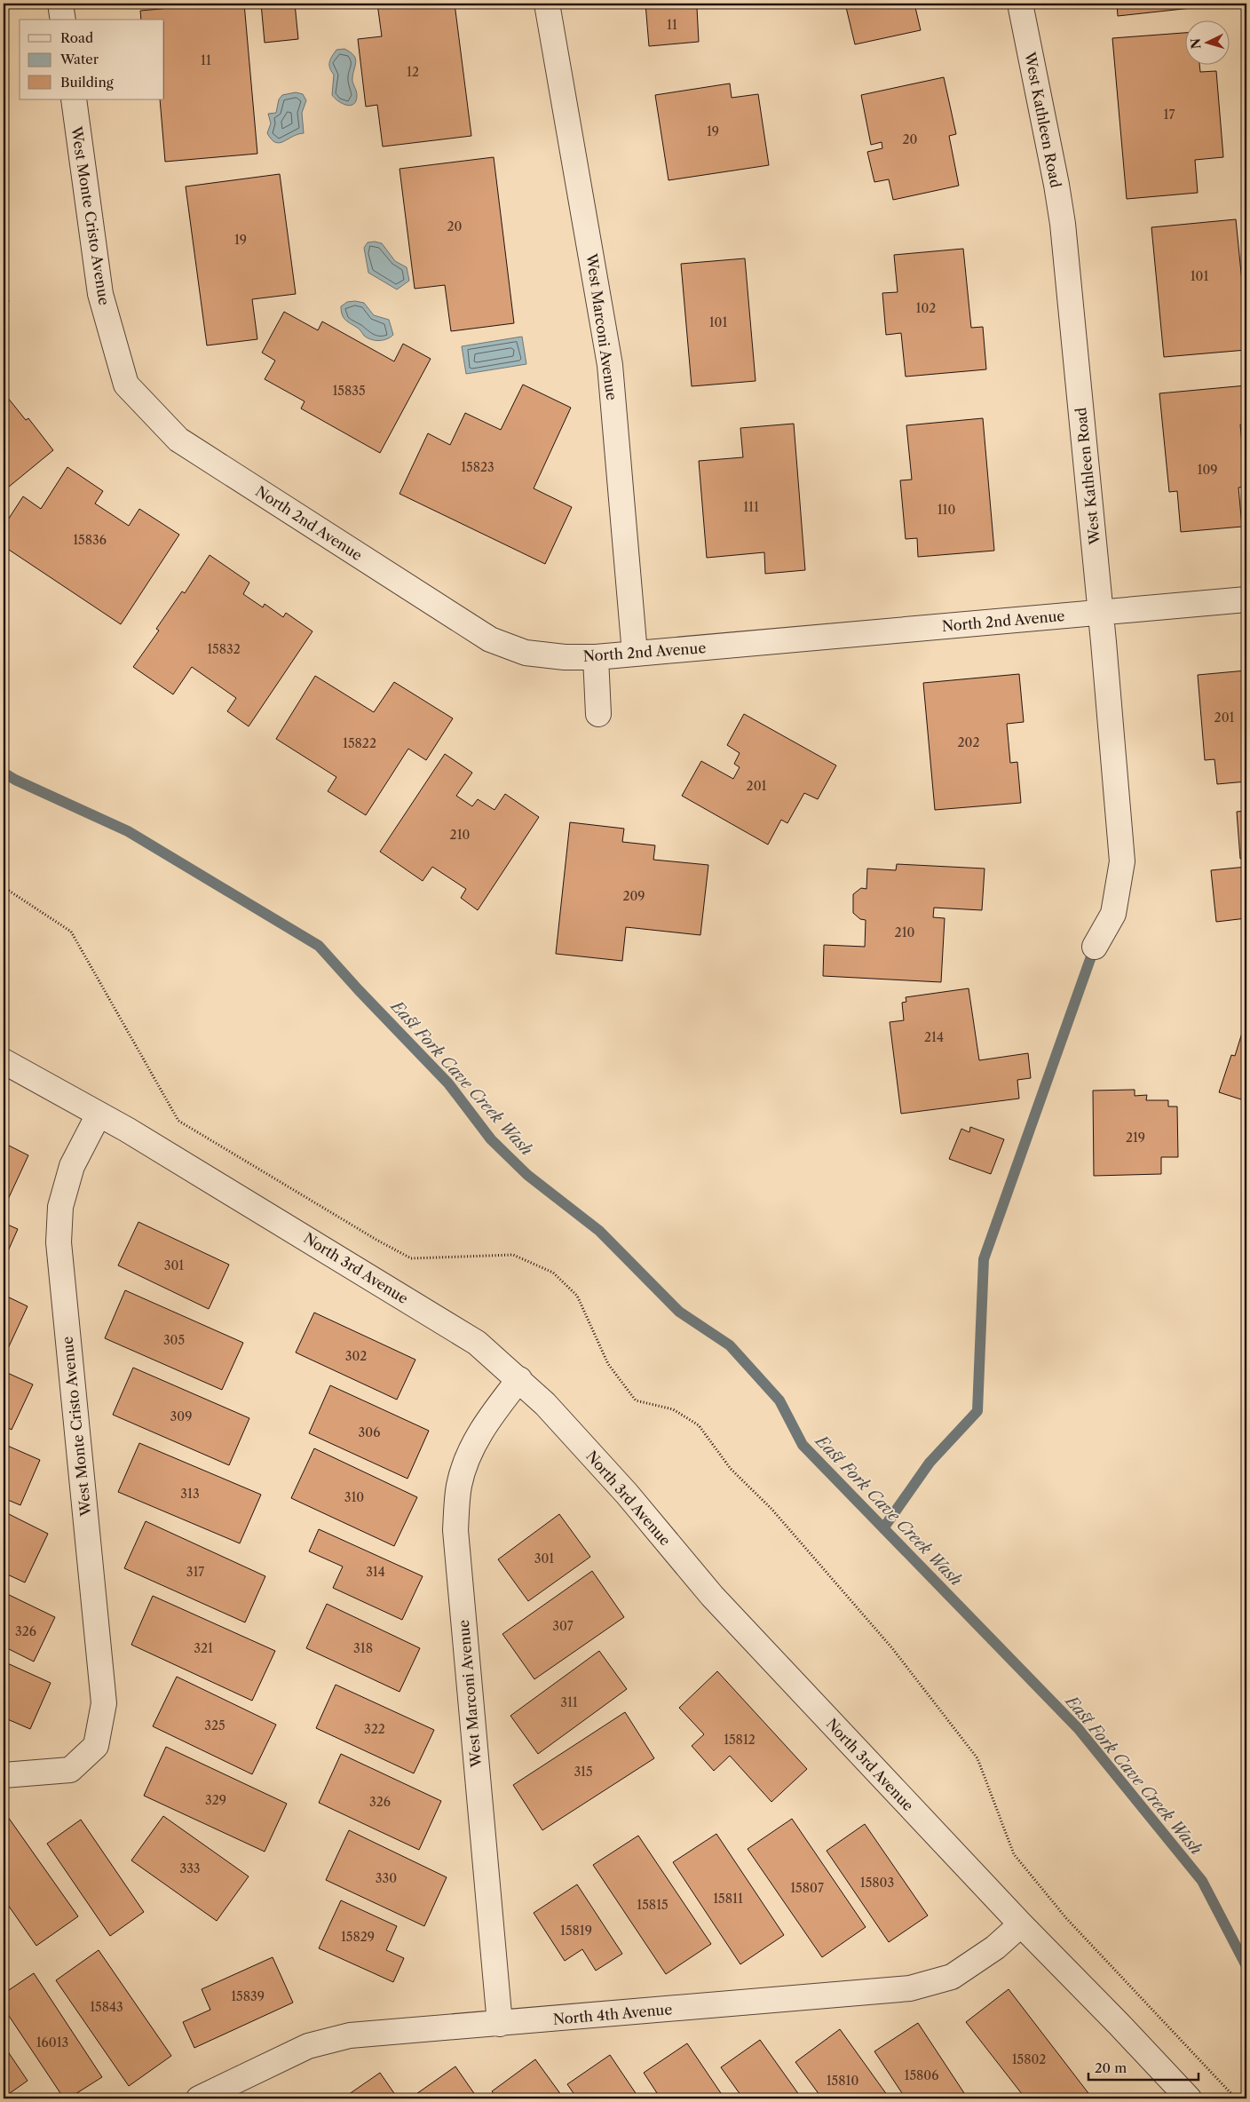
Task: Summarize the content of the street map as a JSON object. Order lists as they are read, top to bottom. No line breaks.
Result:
{"streets":{"street":["West Kathleen Road","West Monte Cristo Avenue","West Marconi Avenue","North 2nd Avenue","North 3rd Avenue","North 4th Avenue"]},"crossings":[["West Kathleen Road","North 2nd Avenue"],["West Monte Cristo Avenue","North 2nd Avenue"],["West Monte Cristo Avenue","North 3rd Avenue"],["West Marconi Avenue","North 2nd Avenue"],["West Marconi Avenue","North 3rd Avenue"],["West Marconi Avenue","North 4th Avenue"],["North 3rd Avenue","North 4th Avenue"]],"water":["East Fork Cave Creek Wash"],"house_numbers":["11","11","12","17","19","20","20","19","101","102","101","15835","15823","109","111","110","15836","15832","201","202","15822","201","210","209","210","214","219","301","305","302","309","306","313","310","301","317","314","307","326","321","318","311","325","322","15812","315","329","326","333","330","15803","15807","15811","15815","15819","15829","15839","15843","16013","15802","15806","15810"],"legend":["Road","Water","Building"],"scale_bar":"20 m","north":"left"}
